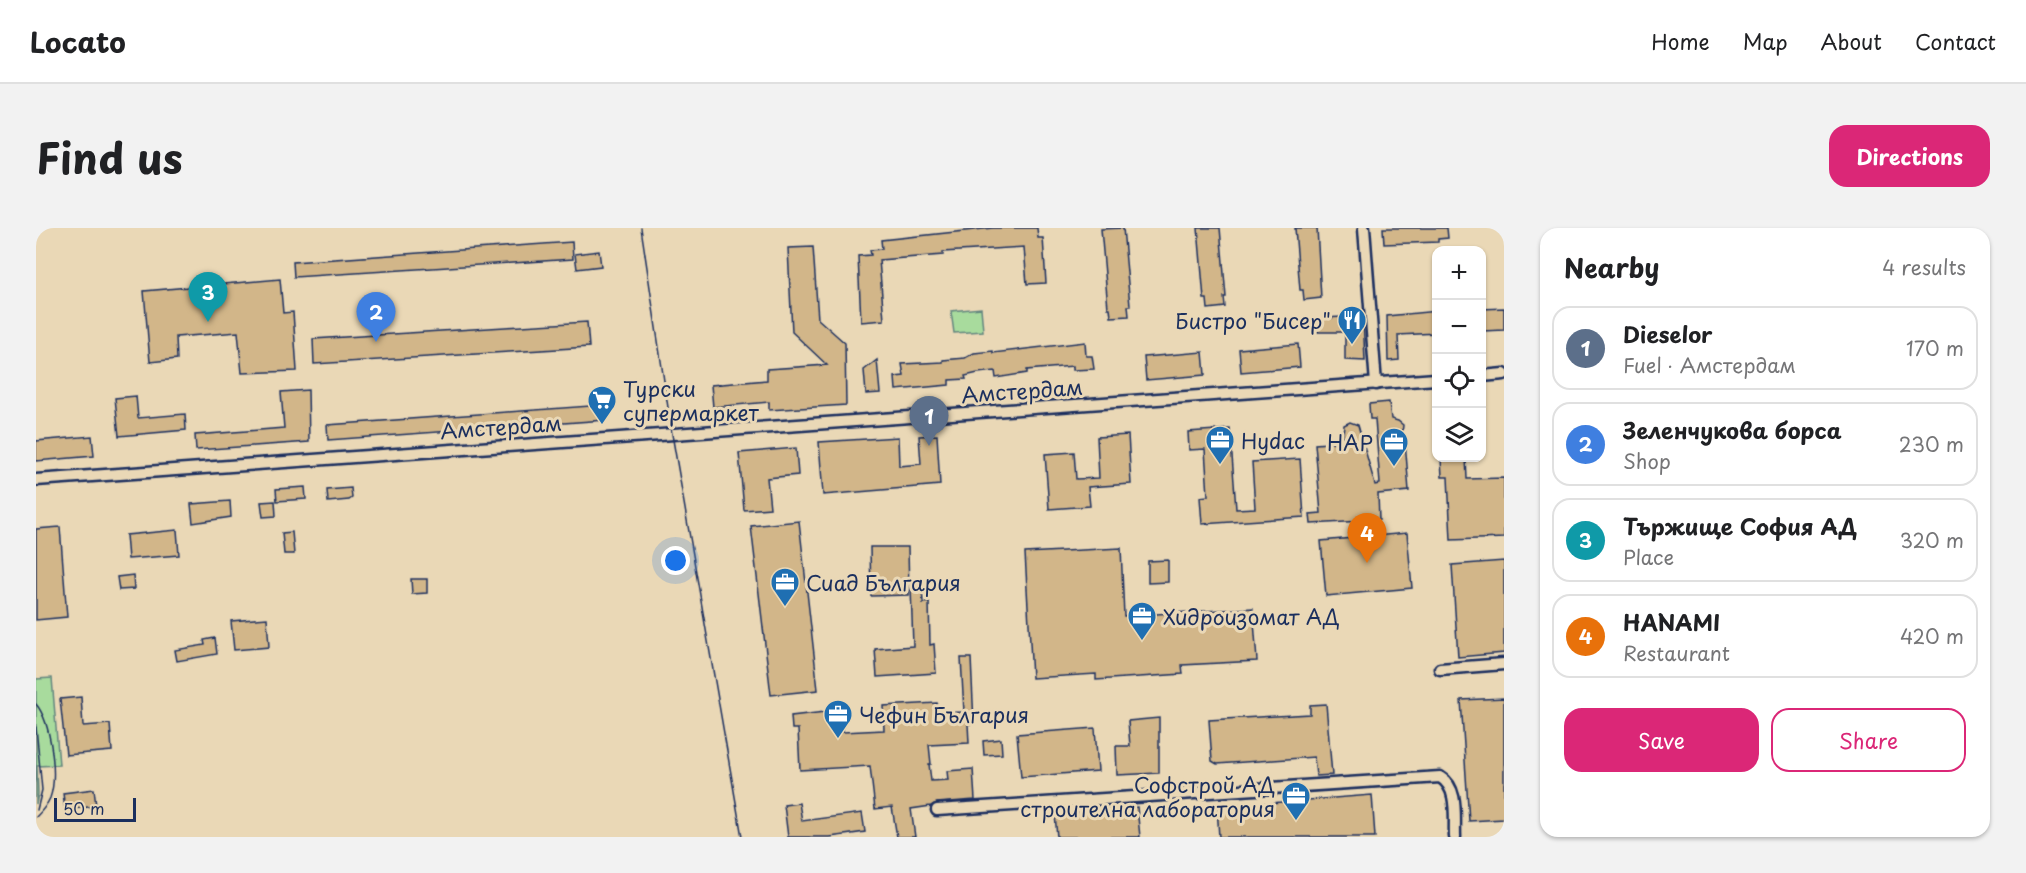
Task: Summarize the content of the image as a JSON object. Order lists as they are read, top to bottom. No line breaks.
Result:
{"streets":{"street":["Амстердам"]},"places":{"restaurant":["Бистро \"Бисер\""],"supermarket":["Турски супермаркет"],"office":["Hydac","НАР","Сиад България","Хидроизомат АД","Чефин България","Софстрой АД строителна лаборатория"]},"scale_bar":"50 m","page":{"header":"Locato","nav":["Home","Map","About","Contact"],"title":"Find us","buttons":["Directions",["Save","Share"]],"heading":["Nearby","4 results"],"map_buttons":["+","−"],"pins":["3","2","1","4"],"list":[{"mark":"1","name":"Dieselor","note":"Fuel · Амстердам","value":"170 m"},{"mark":"2","name":"Зеленчукова борса","note":"Shop","value":"230 m"},{"mark":"3","name":"Тържище София АД","note":"Place","value":"320 m"},{"mark":"4","name":"HANAMI","note":"Restaurant","value":"420 m"}],"scale":"50 m"}}
